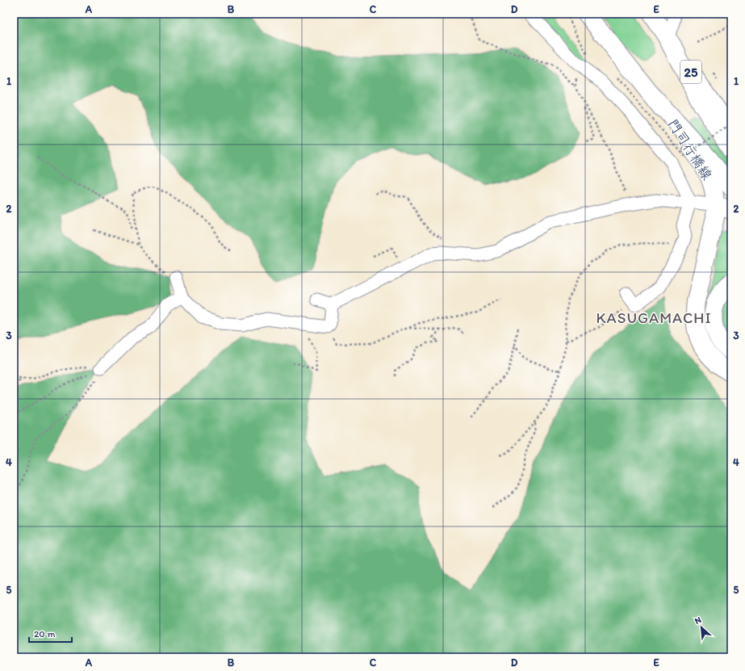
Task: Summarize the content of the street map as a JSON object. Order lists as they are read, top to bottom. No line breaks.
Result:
{"streets":{"main road":["25","門司行橋線"]},"districts":["KASUGAMACHI"],"scale_bar":"20 m","north":"top left","grid":{"columns":["A","B","C","D","E"],"rows":["1","2","3","4","5"]}}
